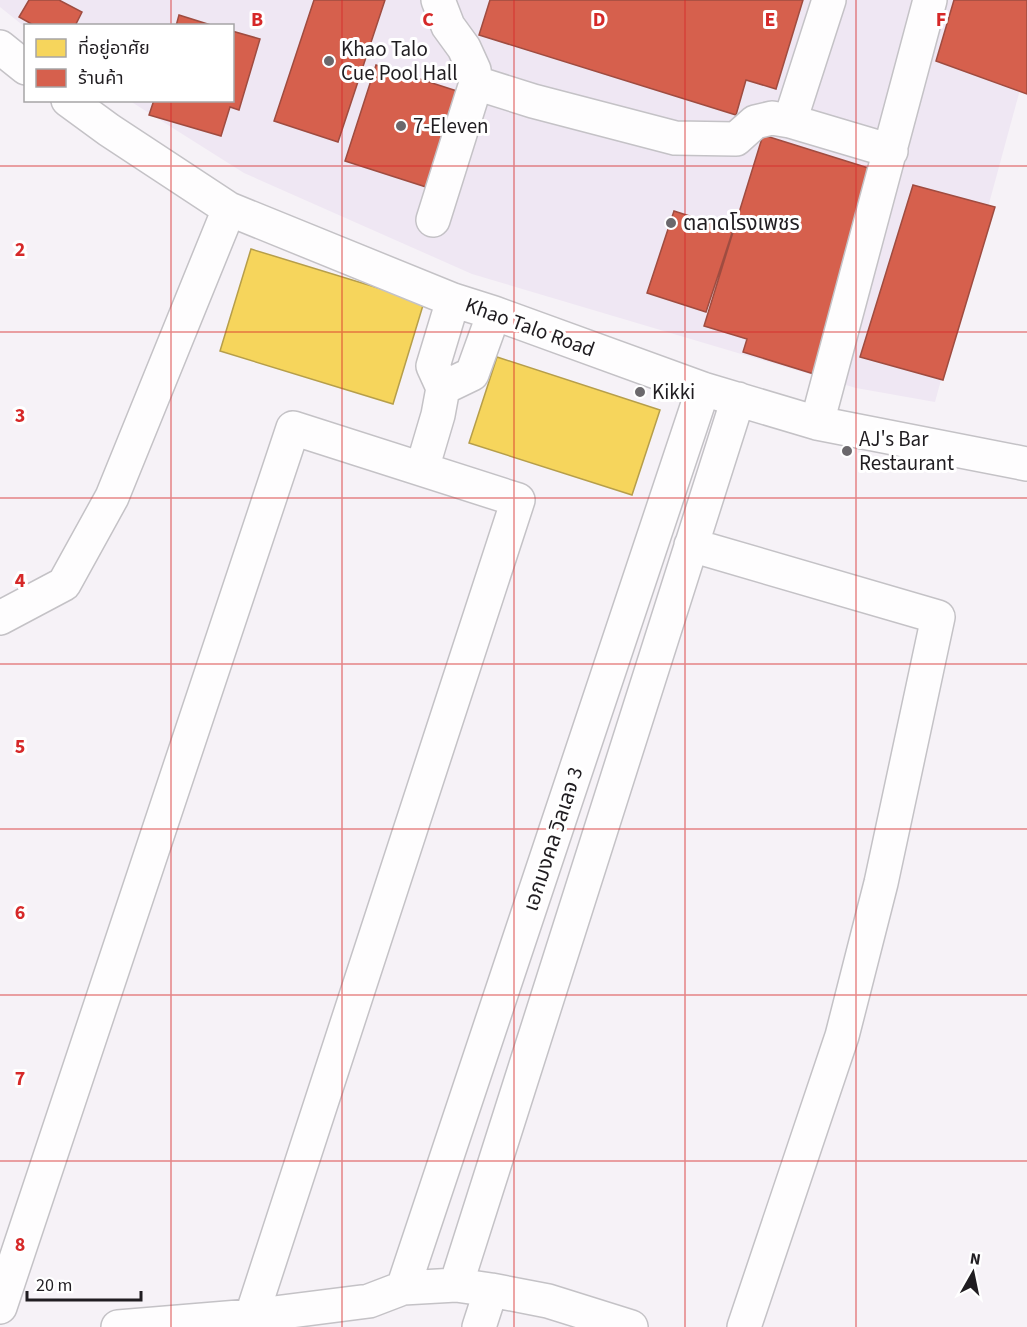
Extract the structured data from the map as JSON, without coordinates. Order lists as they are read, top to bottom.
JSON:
{
  "streets": {
    "street": ["Khao Talo Road", "เอกมงคล วิลเลจ 3"]
  },
  "crossings": [
    ["Khao Talo Road", "เอกมงคล วิลเลจ 3"]
  ],
  "places": [
    "Khao Talo Cue Pool Hall",
    "7-Eleven",
    "ตลาดโรงเพชร",
    "Kikki",
    "AJ's Bar Restaurant"
  ],
  "legend": ["ที่อยู่อาศัย", "ร้านค้า"],
  "scale_bar": "20 m",
  "north": "top",
  "grid": {
    "columns": [
      "B",
      "C",
      "D",
      "E",
      "F"
    ],
    "rows": [
      "2",
      "3",
      "4",
      "5",
      "6",
      "7",
      "8"
    ]
  }
}
